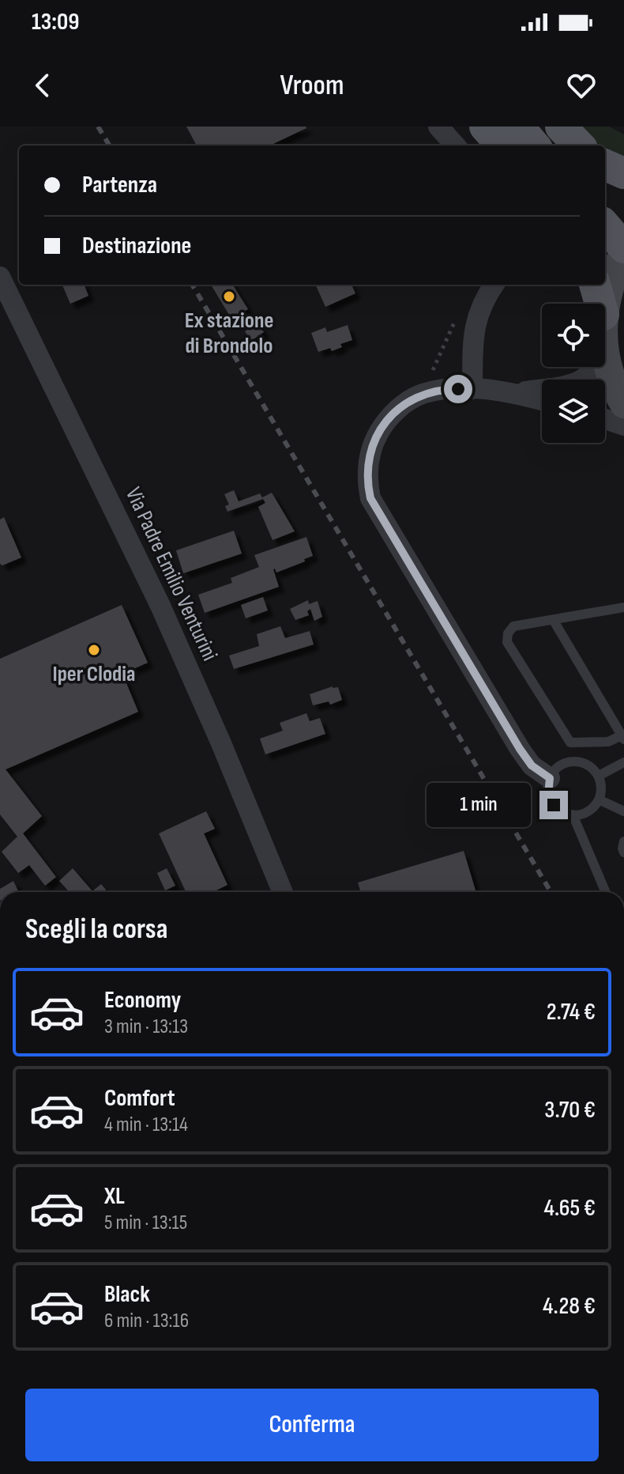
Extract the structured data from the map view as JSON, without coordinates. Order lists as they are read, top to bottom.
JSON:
{
  "streets": {
    "street": ["Via Padre Emilio Venturini"]
  },
  "places": ["Ex stazione di Brondolo", "Iper Clodia"],
  "page": {
    "status": "13:09",
    "header": "Vroom",
    "banner": ["Partenza", "Destinazione"],
    "bubble": "1 min",
    "heading": "Scegli la corsa",
    "list": [
      {
        "name": "Economy",
        "note": "3 min · 13:13",
        "value": "2.74 €"
      },
      {
        "name": "Comfort",
        "note": "4 min · 13:14",
        "value": "3.70 €"
      },
      {
        "name": "XL",
        "note": "5 min · 13:15",
        "value": "4.65 €"
      },
      {
        "name": "Black",
        "note": "6 min · 13:16",
        "value": "4.28 €"
      }
    ],
    "buttons": "Conferma"
  }
}
